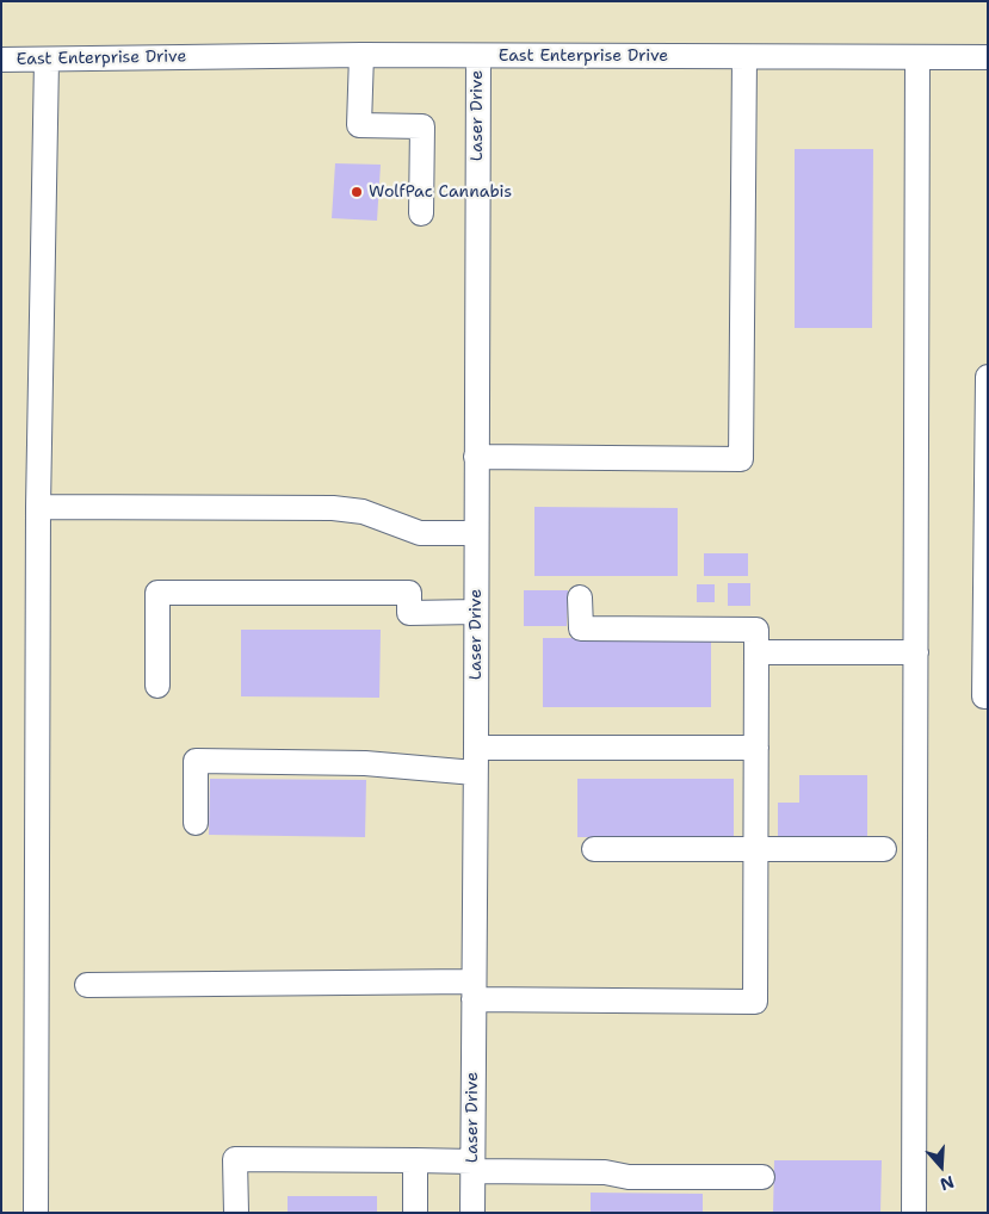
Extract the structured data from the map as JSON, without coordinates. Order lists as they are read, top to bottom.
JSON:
{
  "streets": {
    "street": ["East Enterprise Drive", "Laser Drive"]
  },
  "crossings": [
    ["East Enterprise Drive", "Laser Drive"]
  ],
  "places": ["WolfPac Cannabis"],
  "north": "bottom"
}
